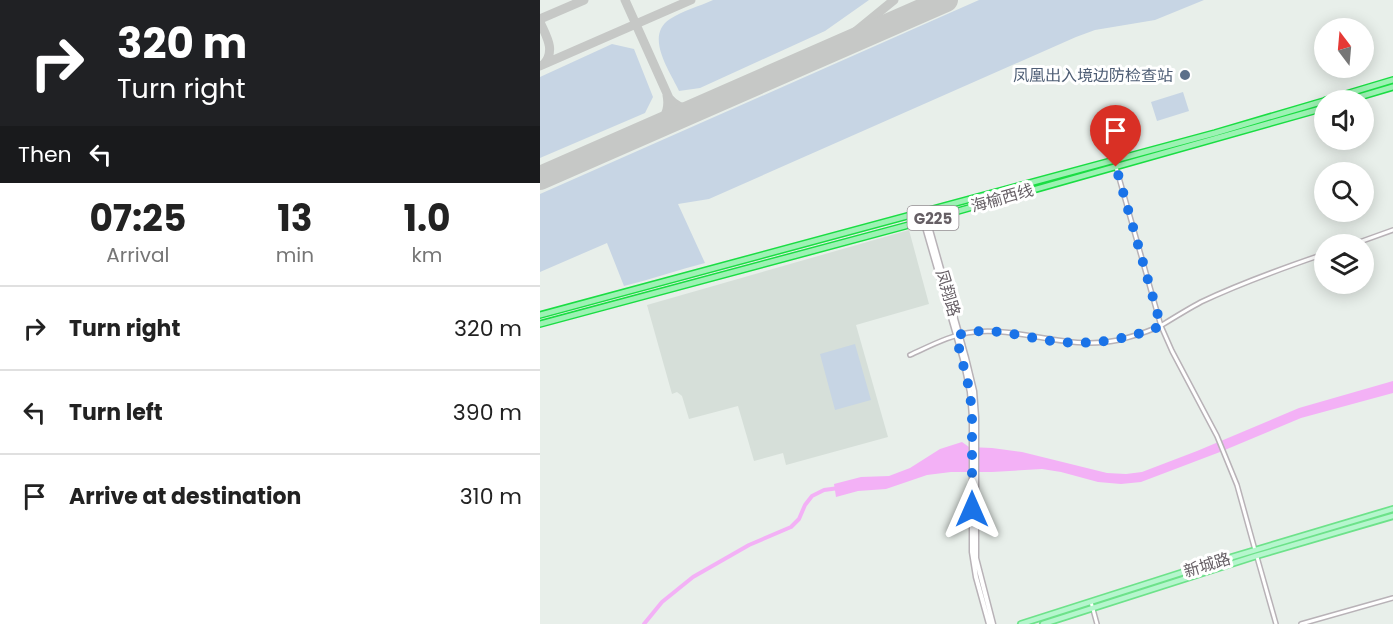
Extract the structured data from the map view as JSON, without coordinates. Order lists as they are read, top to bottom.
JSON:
{
  "streets": {
    "highway": ["海榆西线", "G225"],
    "main road": ["新城路"],
    "street": ["凤翔路"]
  },
  "crossings": [
    ["海榆西线", "凤翔路"]
  ],
  "places": ["凤凰出入境边防检查站"],
  "north": "top",
  "page": {
    "turn": ["320 m", "Turn right"],
    "then": "Then",
    "eta": [
      "07:25",
      "Arrival",
      "13",
      "min",
      "1.0",
      "km"
    ],
    "list": [
      {
        "name": "Turn right",
        "value": "320 m"
      },
      {
        "name": "Turn left",
        "value": "390 m"
      },
      {
        "name": "Arrive at destination",
        "value": "310 m"
      }
    ]
  }
}
